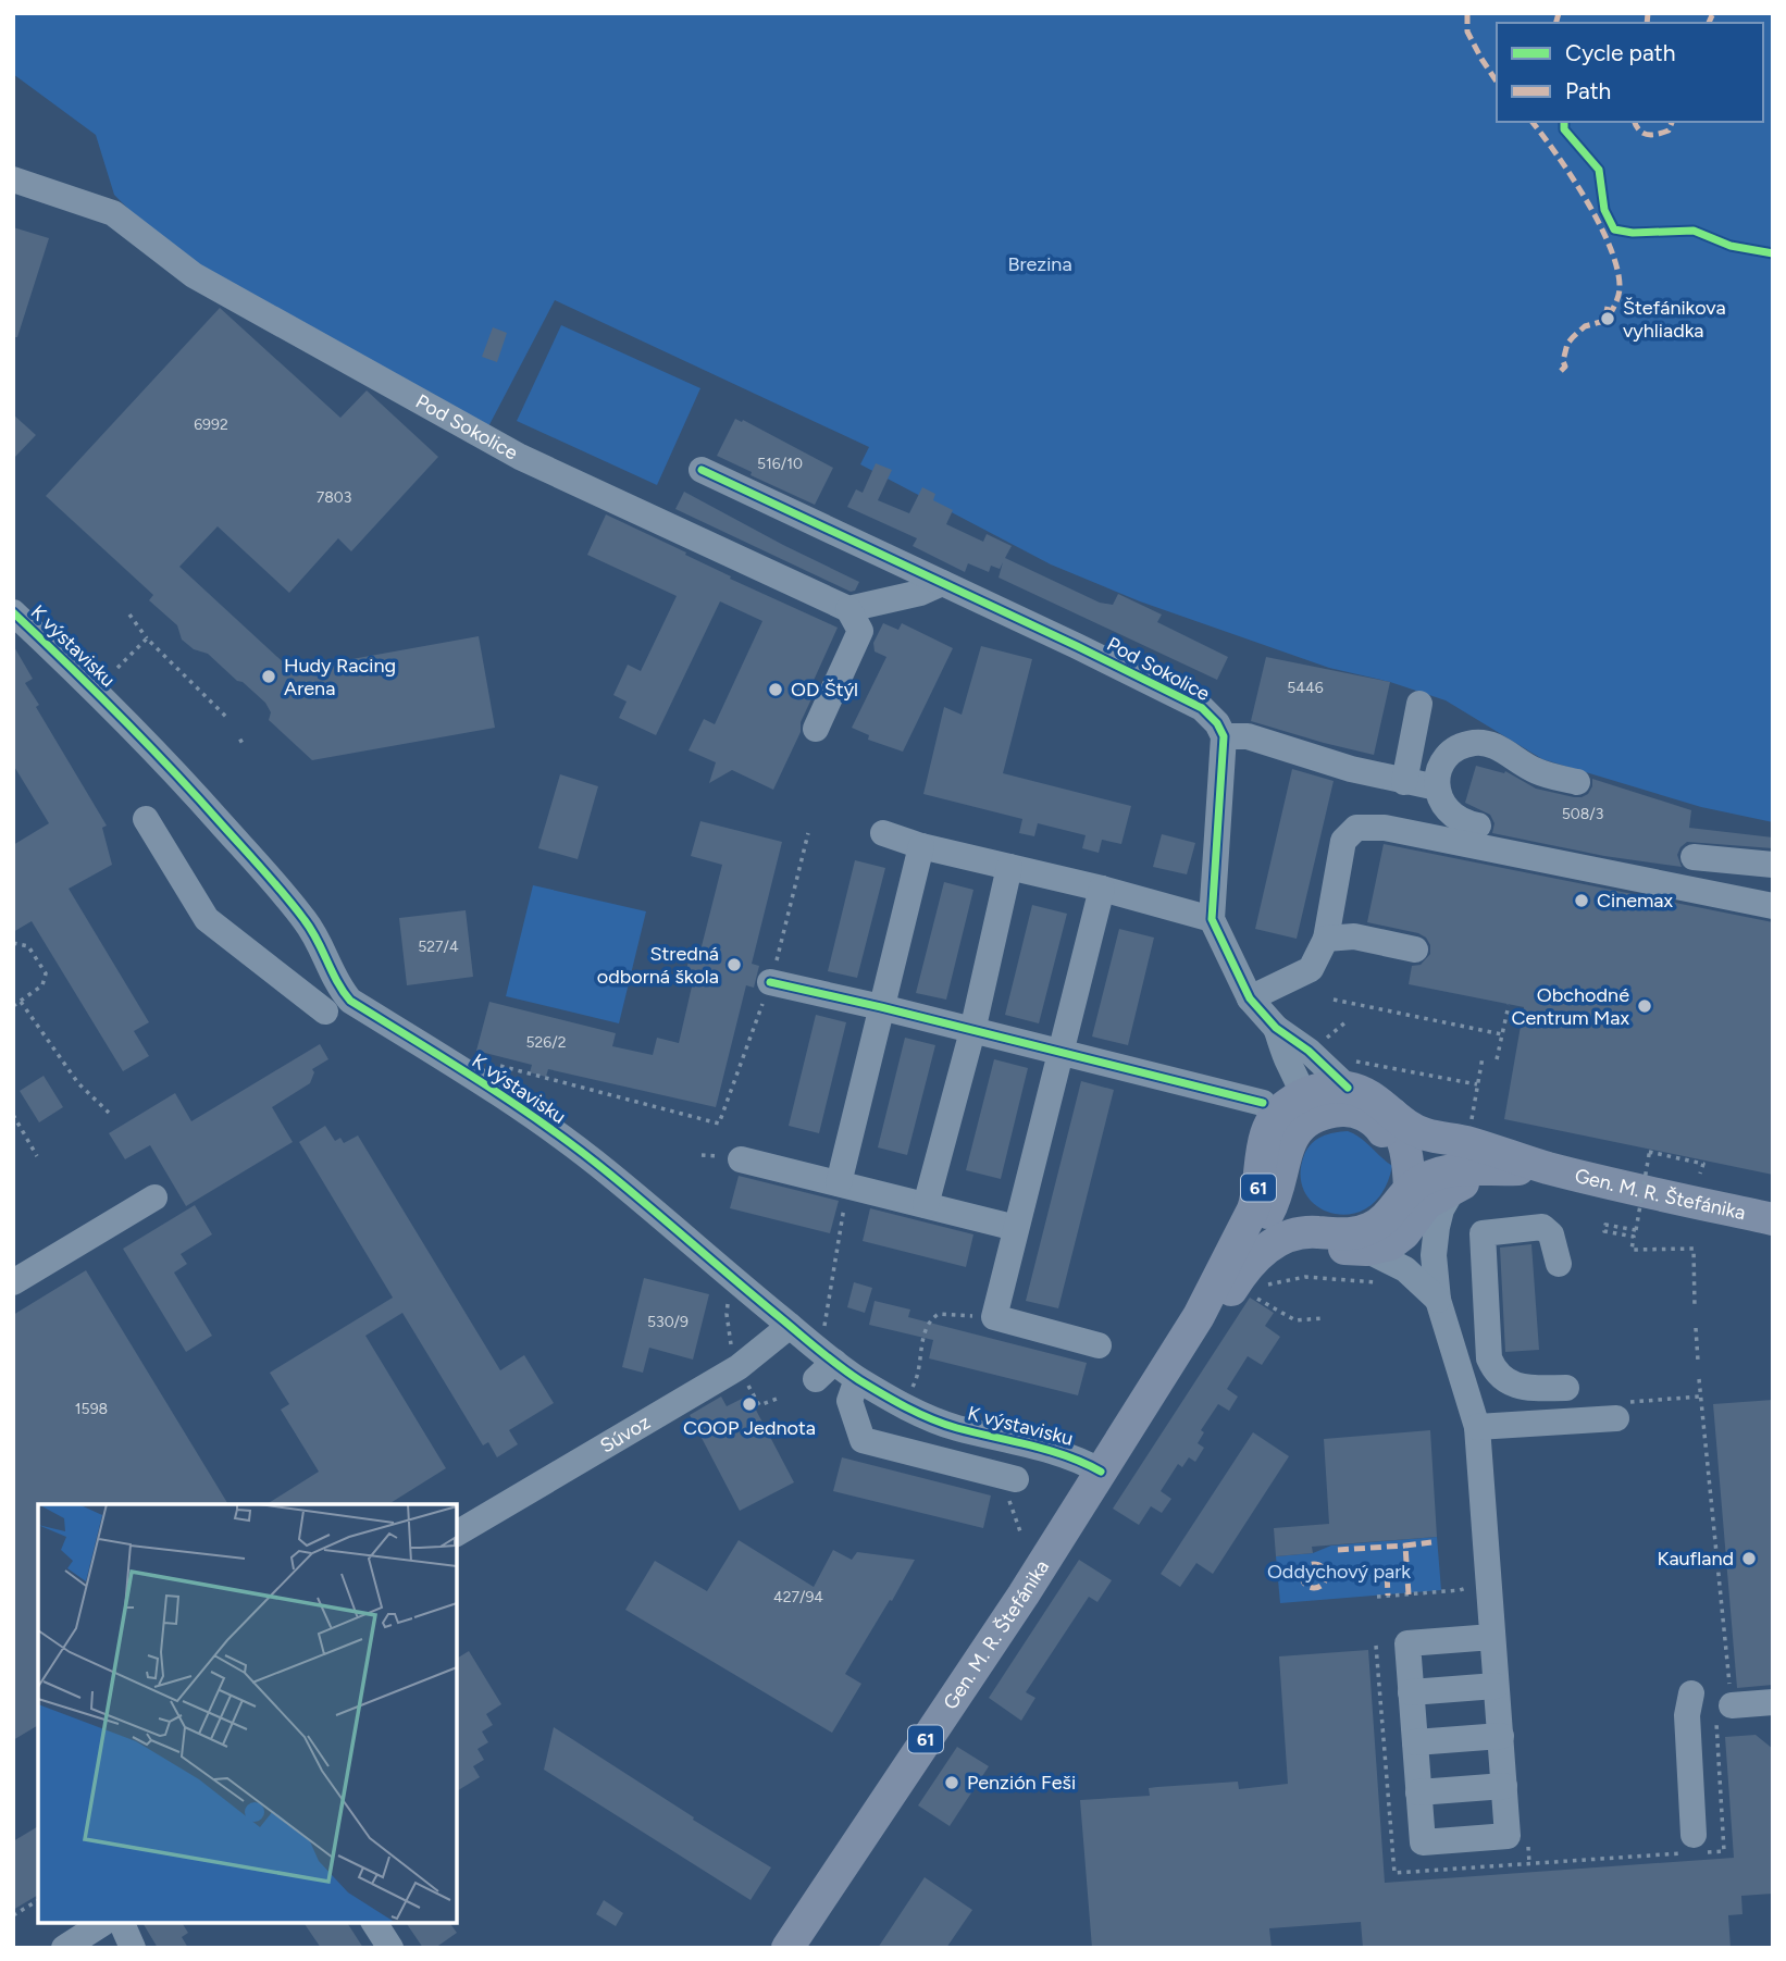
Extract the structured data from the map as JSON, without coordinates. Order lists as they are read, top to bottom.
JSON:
{
  "streets": {
    "main road": ["61", "Gen. M. R. Štefánika"],
    "street": ["Pod Sokolice", "K výstavisku", "Súvoz"]
  },
  "crossings": [
    ["K výstavisku", "Gen. M. R. Štefánika"],
    ["K výstavisku", "Súvoz"],
    ["61", "Gen. M. R. Štefánika"]
  ],
  "parks": ["Brezina", "Oddychový park"],
  "places": [
    "Štefánikova vyhliadka",
    "Hudy Racing Arena",
    "OD Štýl",
    "Cinemax",
    "Stredná odborná škola",
    "Obchodné Centrum Max",
    "COOP Jednota",
    "Kaufland",
    "Penzión Feši"
  ],
  "house_numbers": [
    "6992",
    "516/10",
    "7803",
    "5446",
    "508/3",
    "527/4",
    "526/2",
    "530/9",
    "1598",
    "427/94"
  ],
  "legend": ["Cycle path", "Path"]
}
